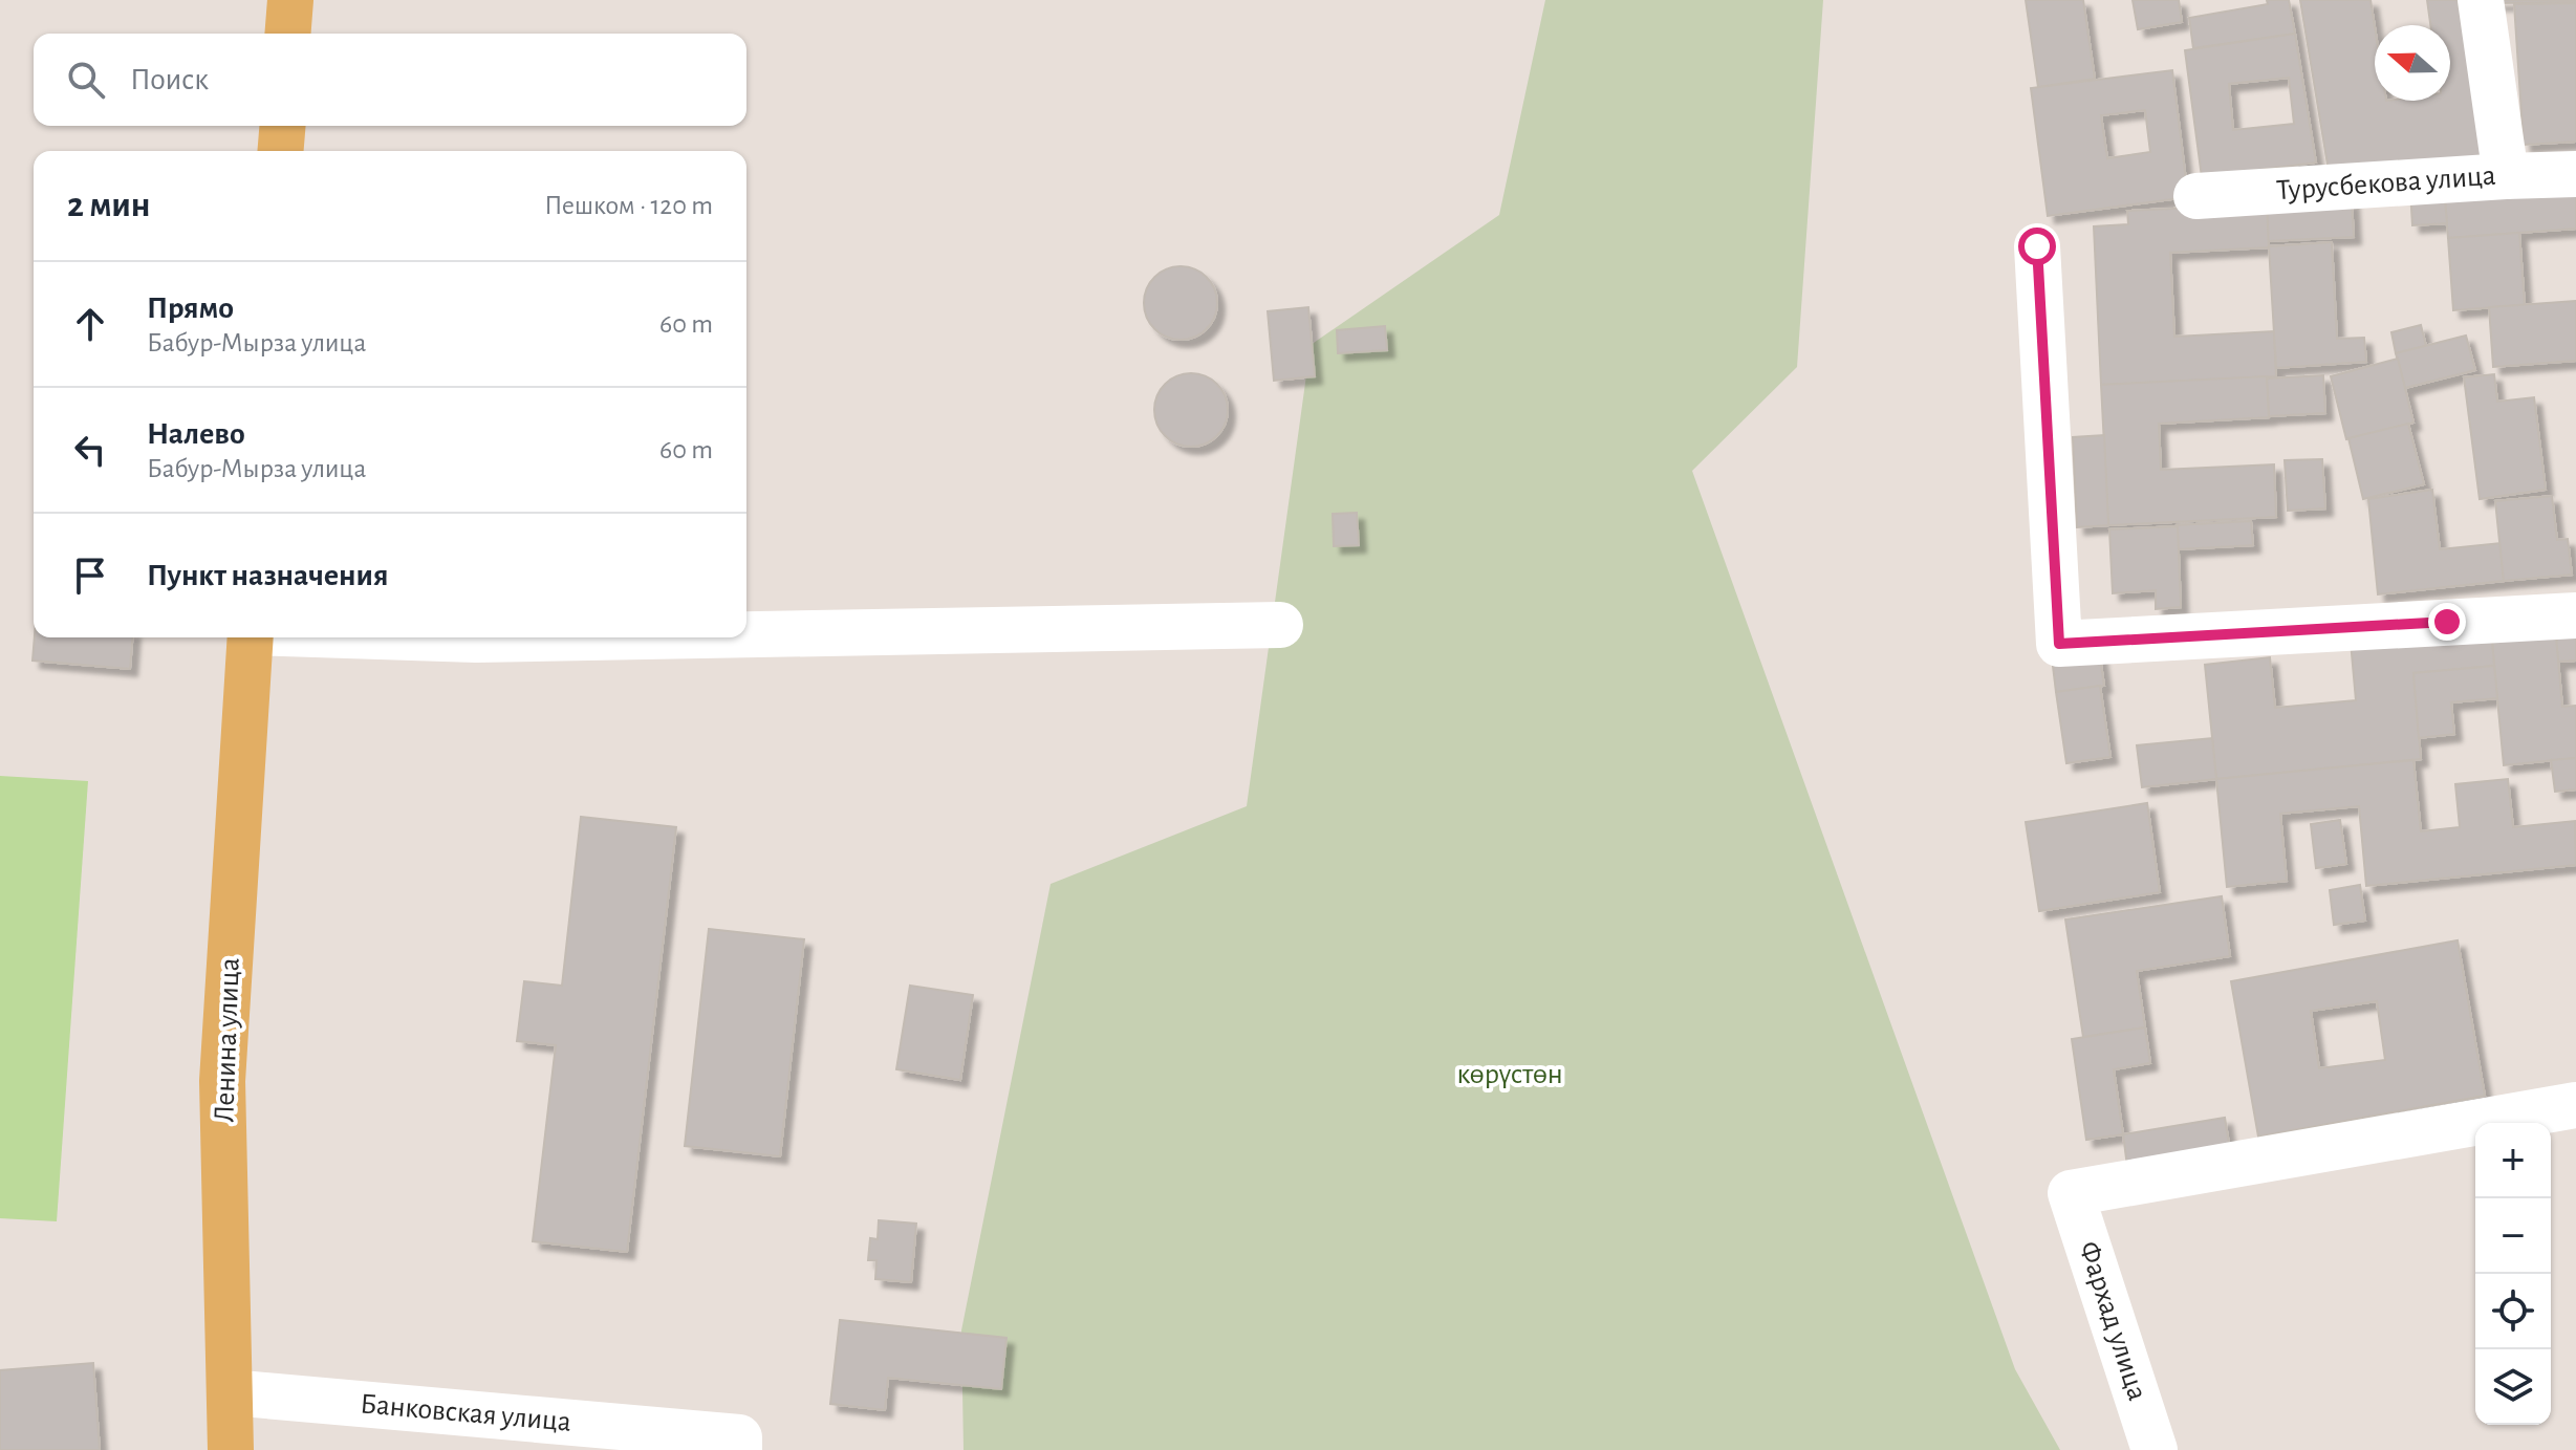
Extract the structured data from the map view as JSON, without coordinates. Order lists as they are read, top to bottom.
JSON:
{
  "streets": {
    "main road": ["Ленина улица"],
    "street": ["Турусбекова улица", "Фархад улица", "Банковская улица"]
  },
  "crossings": [
    ["Ленина улица", "Банковская улица"]
  ],
  "parks": ["көрүстөн"],
  "north": "left",
  "page": {
    "search": "Поиск",
    "heading": ["2 мин", "Пешком · 120 m"],
    "list": [
      ["Прямо", "Бабур-Мырза улица", "60 m"],
      ["Налево", "Бабур-Мырза улица", "60 m"],
      "Пункт назначения"
    ],
    "map_buttons": ["+", "−"]
  }
}
